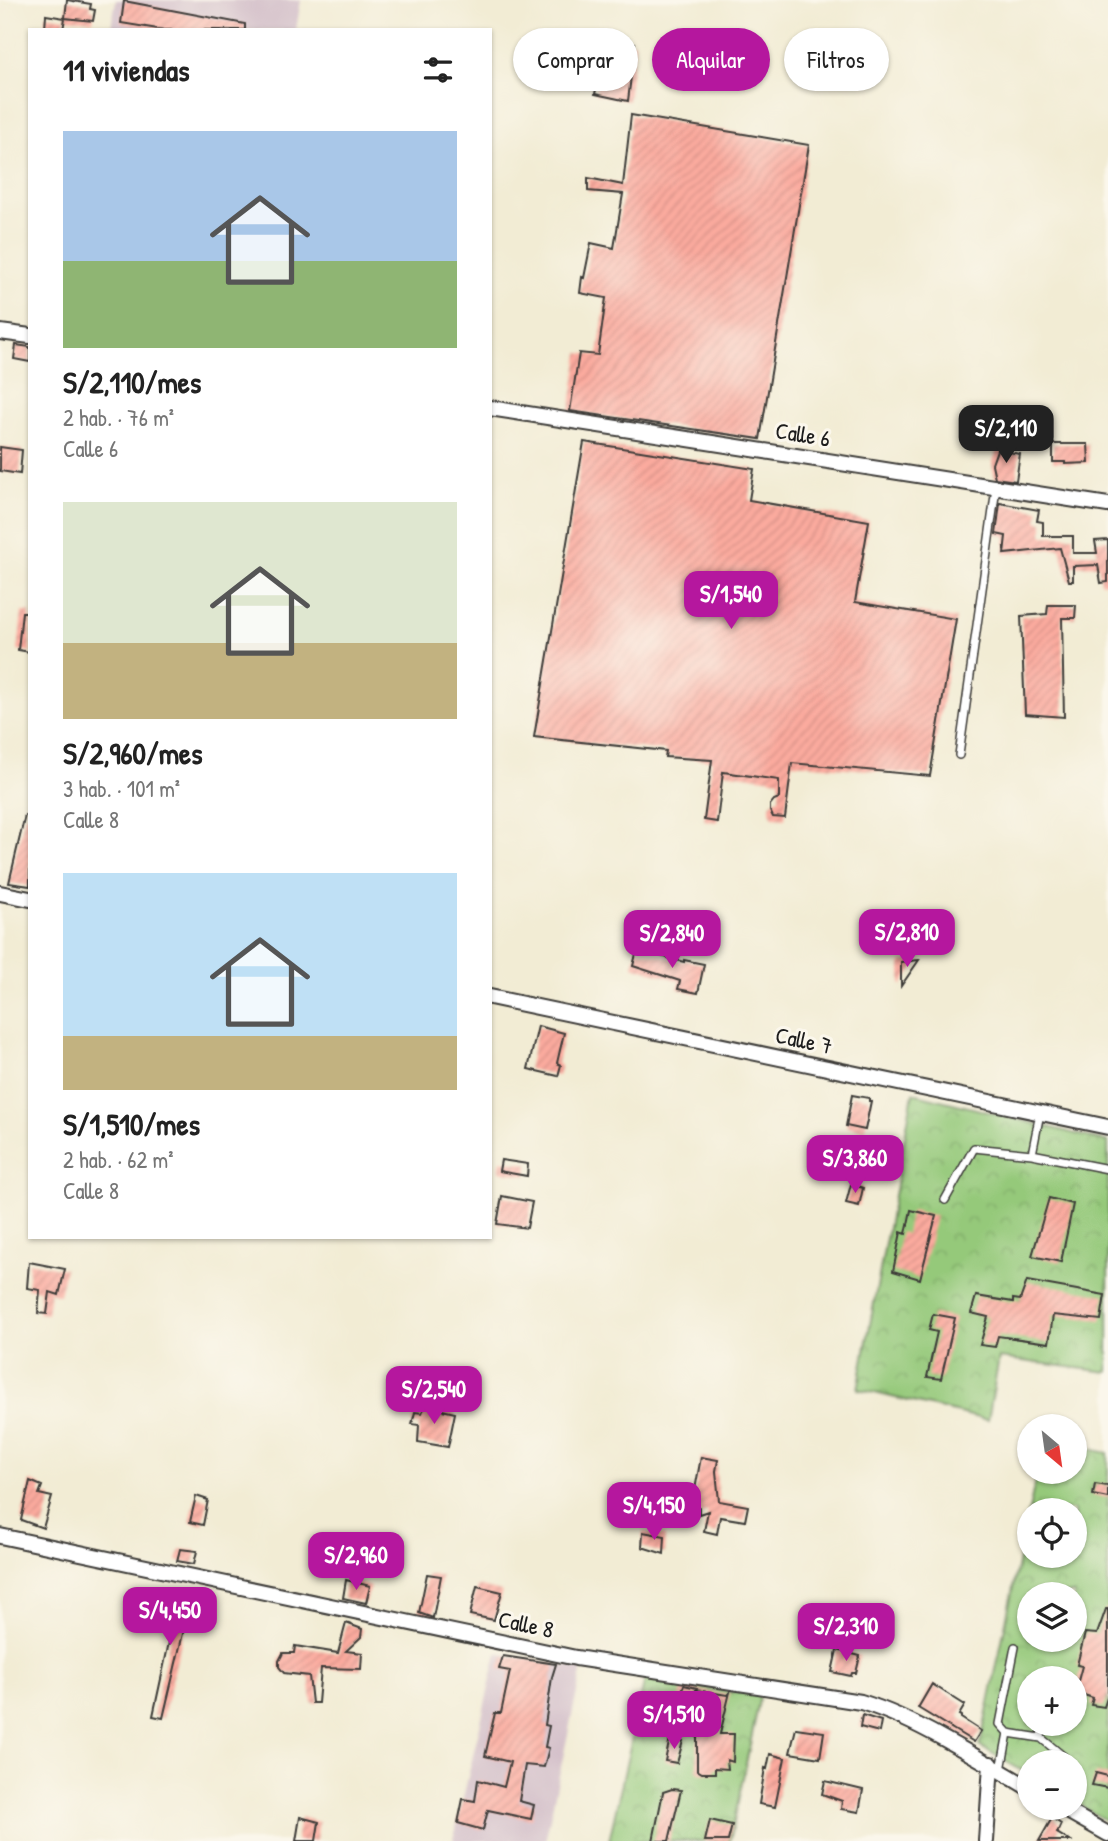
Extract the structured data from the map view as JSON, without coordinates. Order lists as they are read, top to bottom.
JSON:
{
  "streets": {
    "street": ["Calle 6", "Calle 7", "Calle 8"]
  },
  "north": "bottom right",
  "page": {
    "chip": ["Comprar", "Alquilar", "Filtros"],
    "heading": "11 viviendas",
    "list": [
      {
        "name": "S/2,110/mes",
        "note": "2 hab. · 76 m² · Calle 6"
      },
      {
        "name": "S/2,960/mes",
        "note": "3 hab. · 101 m² · Calle 8"
      },
      {
        "name": "S/1,510/mes",
        "note": "2 hab. · 62 m² · Calle 8"
      }
    ],
    "price": [
      "S/2,110",
      "S/1,540",
      "S/2,810",
      "S/2,840",
      "S/3,860",
      "S/2,540",
      "S/4,150",
      "S/2,960",
      "S/4,450",
      "S/2,310",
      "S/1,510"
    ],
    "map_buttons": ["+", "−"]
  }
}
